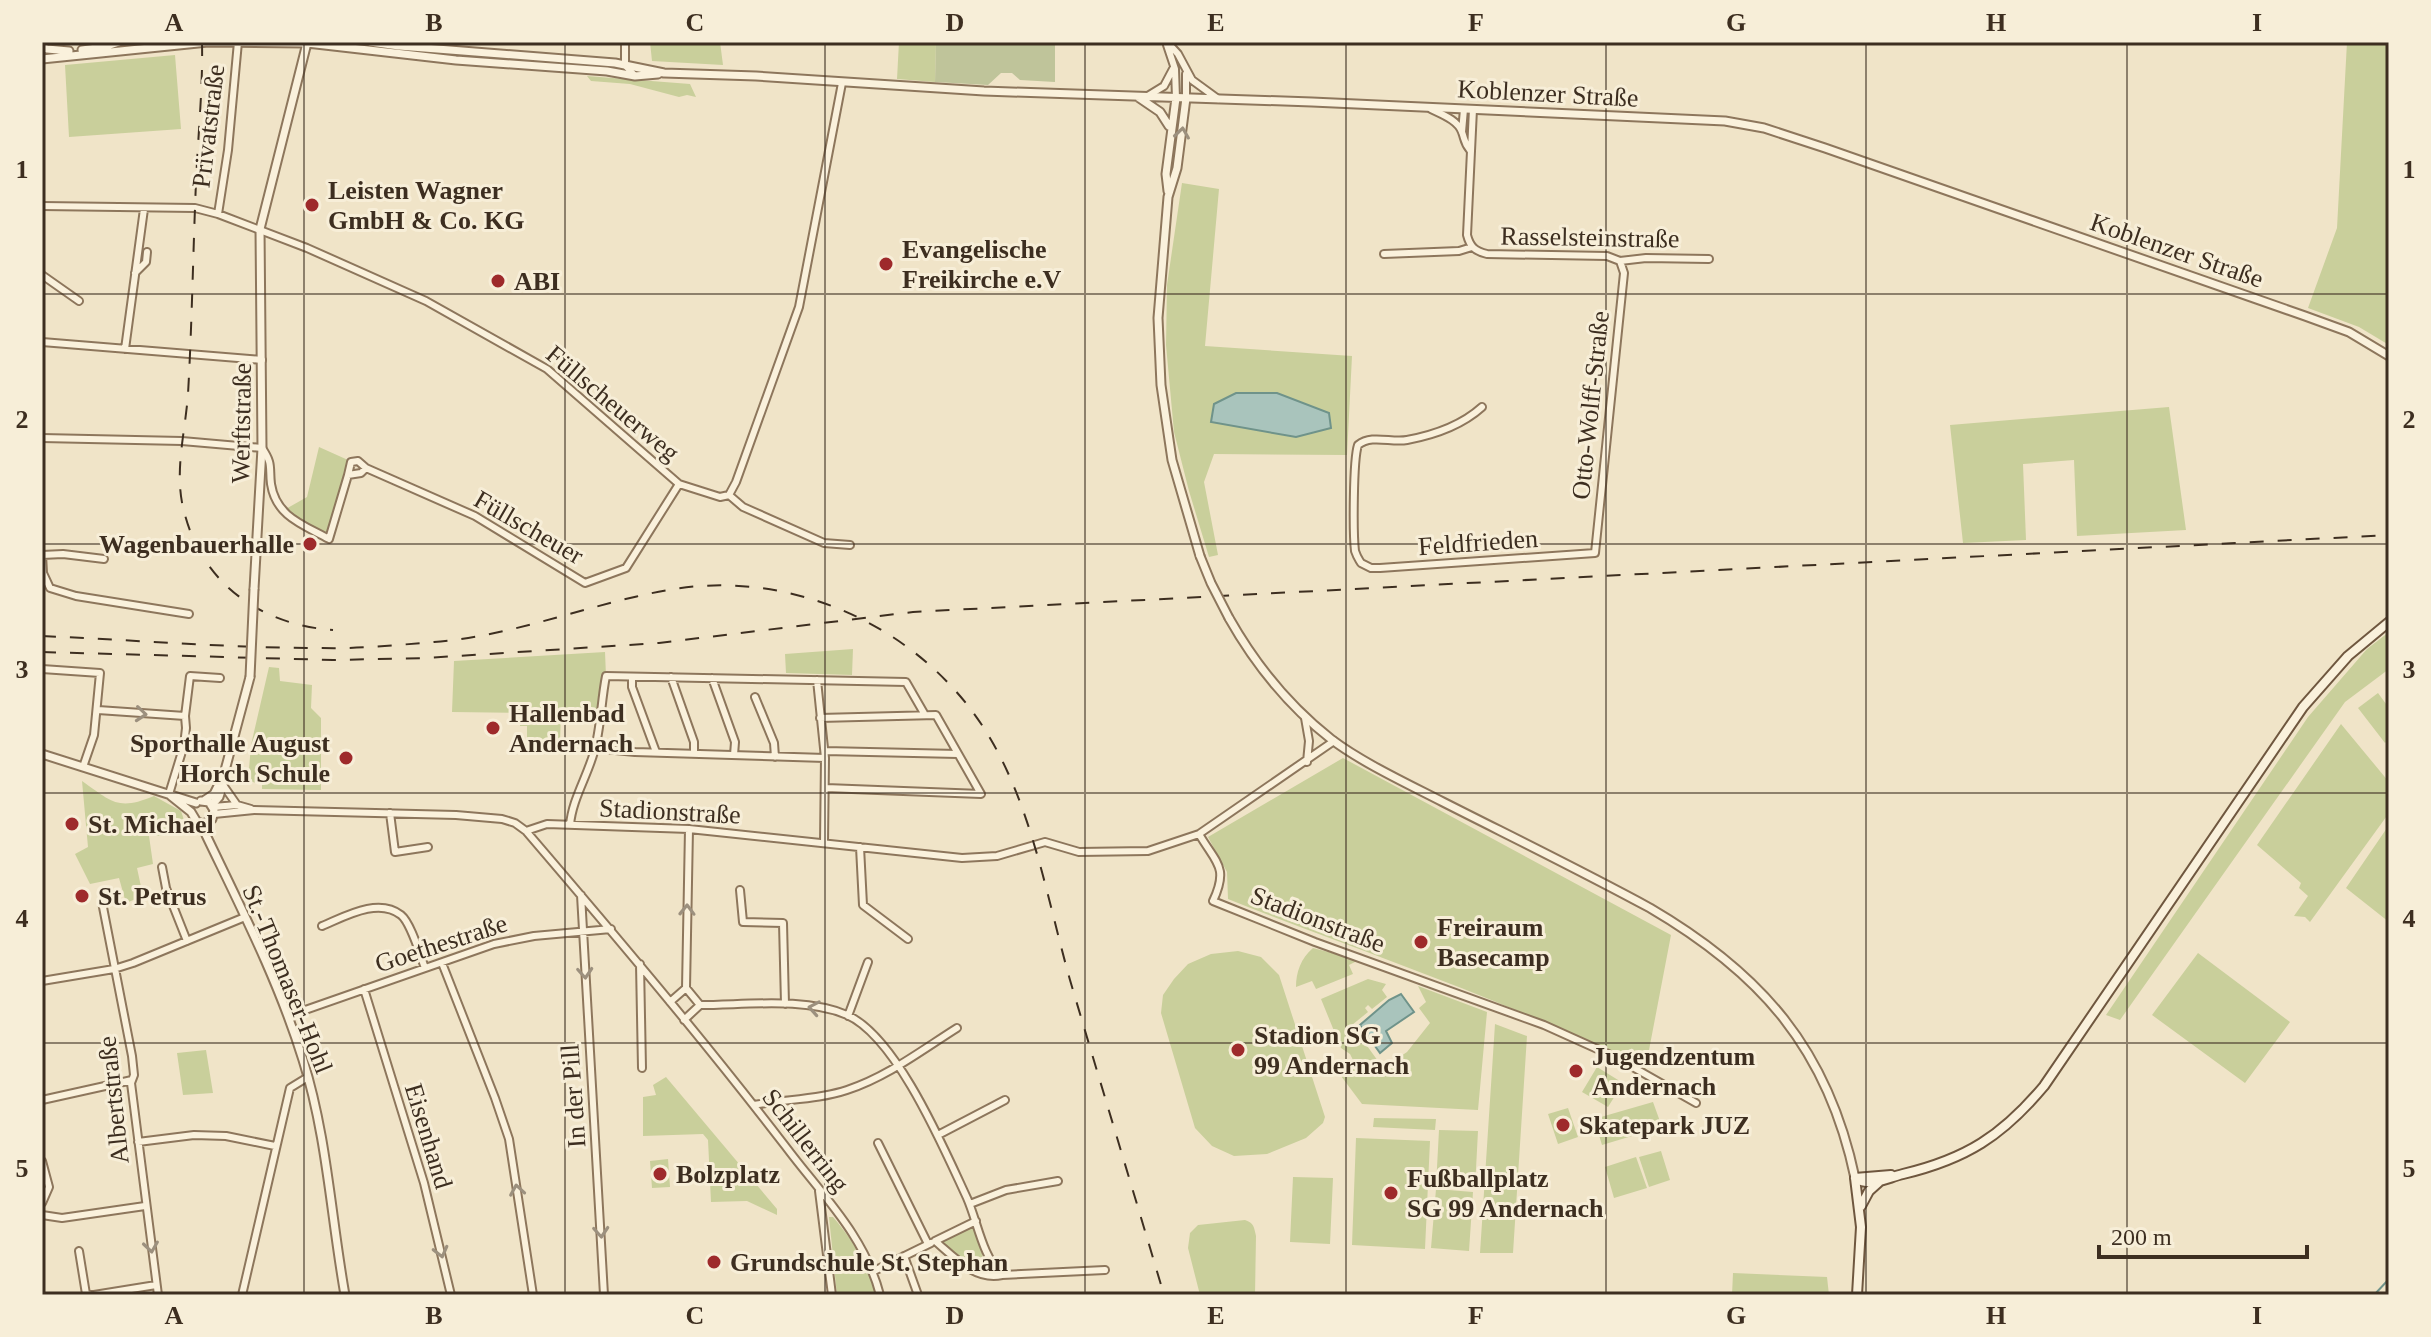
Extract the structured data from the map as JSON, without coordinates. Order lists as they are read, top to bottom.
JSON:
{
  "streets": {
    "street": [
      "Koblenzer Straße",
      "Privatstraße",
      "Rasselsteinstraße",
      "Füllscheuerweg",
      "Otto-Wolff-Straße",
      "Werftstraße",
      "Füllscheuer",
      "Feldfrieden",
      "Stadionstraße",
      "Goethestraße",
      "St.-Thomaser-Hohl",
      "In der Pill",
      "Albertstraße",
      "Eisenhand",
      "Schillerring"
    ]
  },
  "crossings": [
    ["Koblenzer Straße", "Privatstraße"],
    ["Koblenzer Straße", "Rasselsteinstraße"],
    ["Koblenzer Straße", "Werftstraße"],
    ["Privatstraße", "Füllscheuerweg"],
    ["Rasselsteinstraße", "Otto-Wolff-Straße"],
    ["Füllscheuerweg", "Werftstraße"],
    ["Füllscheuerweg", "Füllscheuer"],
    ["Otto-Wolff-Straße", "Feldfrieden"],
    ["Werftstraße", "St.-Thomaser-Hohl"],
    ["Werftstraße", "Schillerring"],
    ["Stadionstraße", "Schillerring"],
    ["Goethestraße", "St.-Thomaser-Hohl"],
    ["Goethestraße", "In der Pill"],
    ["Goethestraße", "Eisenhand"],
    ["Goethestraße", "Schillerring"],
    ["St.-Thomaser-Hohl", "Schillerring"],
    ["In der Pill", "Schillerring"]
  ],
  "one_way": ["In der Pill", "Eisenhand"],
  "places": [
    "Leisten Wagner GmbH & Co. KG",
    "Evangelische Freikirche e.V",
    "ABI",
    "Wagenbauerhalle",
    "Hallenbad Andernach",
    "Sporthalle August Horch Schule",
    "St. Michael",
    "St. Petrus",
    "Freiraum Basecamp",
    "Stadion SG 99 Andernach",
    "Jugendzentum Andernach",
    "Skatepark JUZ",
    "Bolzplatz",
    "Fußballplatz SG 99 Andernach",
    "Grundschule St. Stephan"
  ],
  "scale_bar": "200 m",
  "grid": {
    "columns": [
      "A",
      "B",
      "C",
      "D",
      "E",
      "F",
      "G",
      "H",
      "I"
    ],
    "rows": [
      "1",
      "2",
      "3",
      "4",
      "5"
    ]
  }
}
